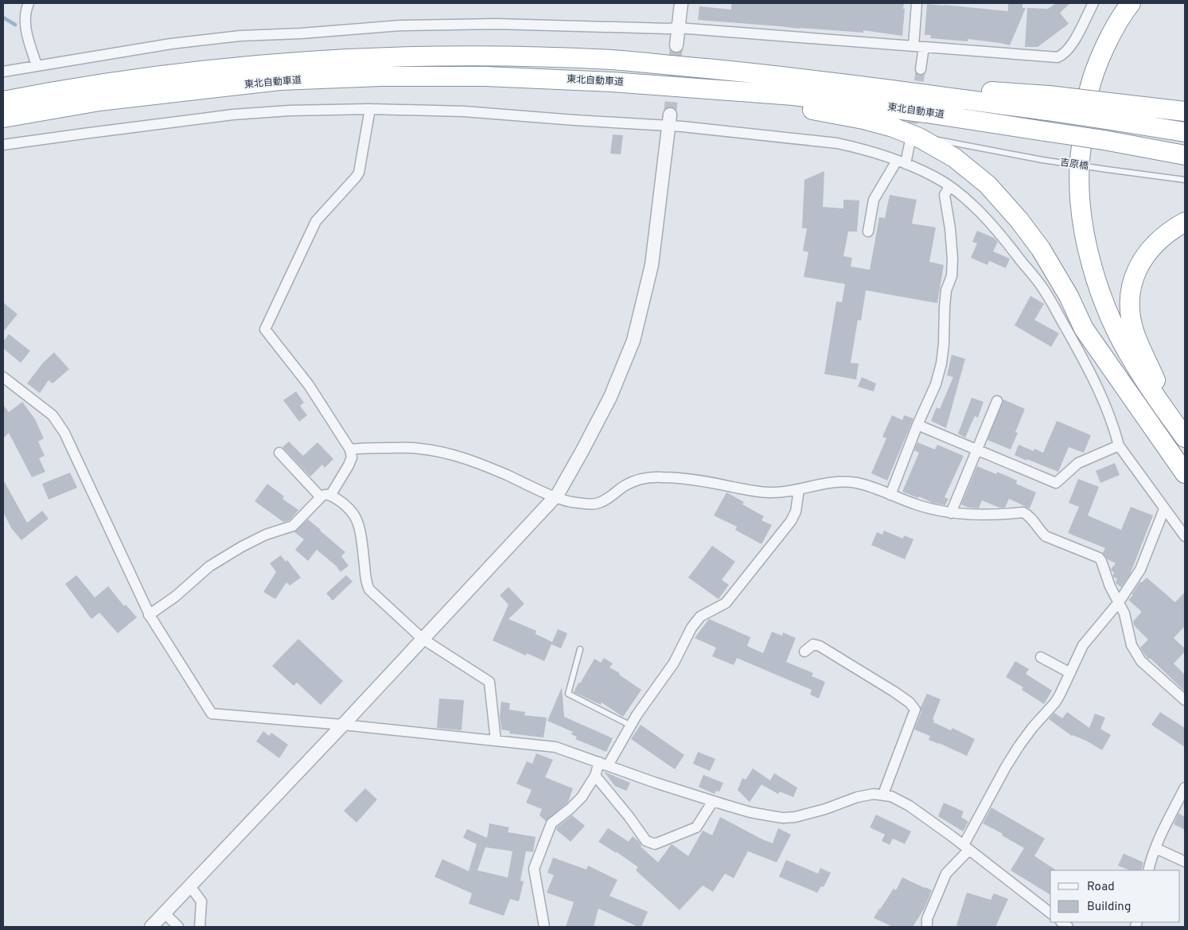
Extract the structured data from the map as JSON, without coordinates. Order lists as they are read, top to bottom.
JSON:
{
  "streets": {
    "highway": ["東北自動車道"],
    "lane": ["吉原橋"]
  },
  "legend": ["Road", "Building"]
}
